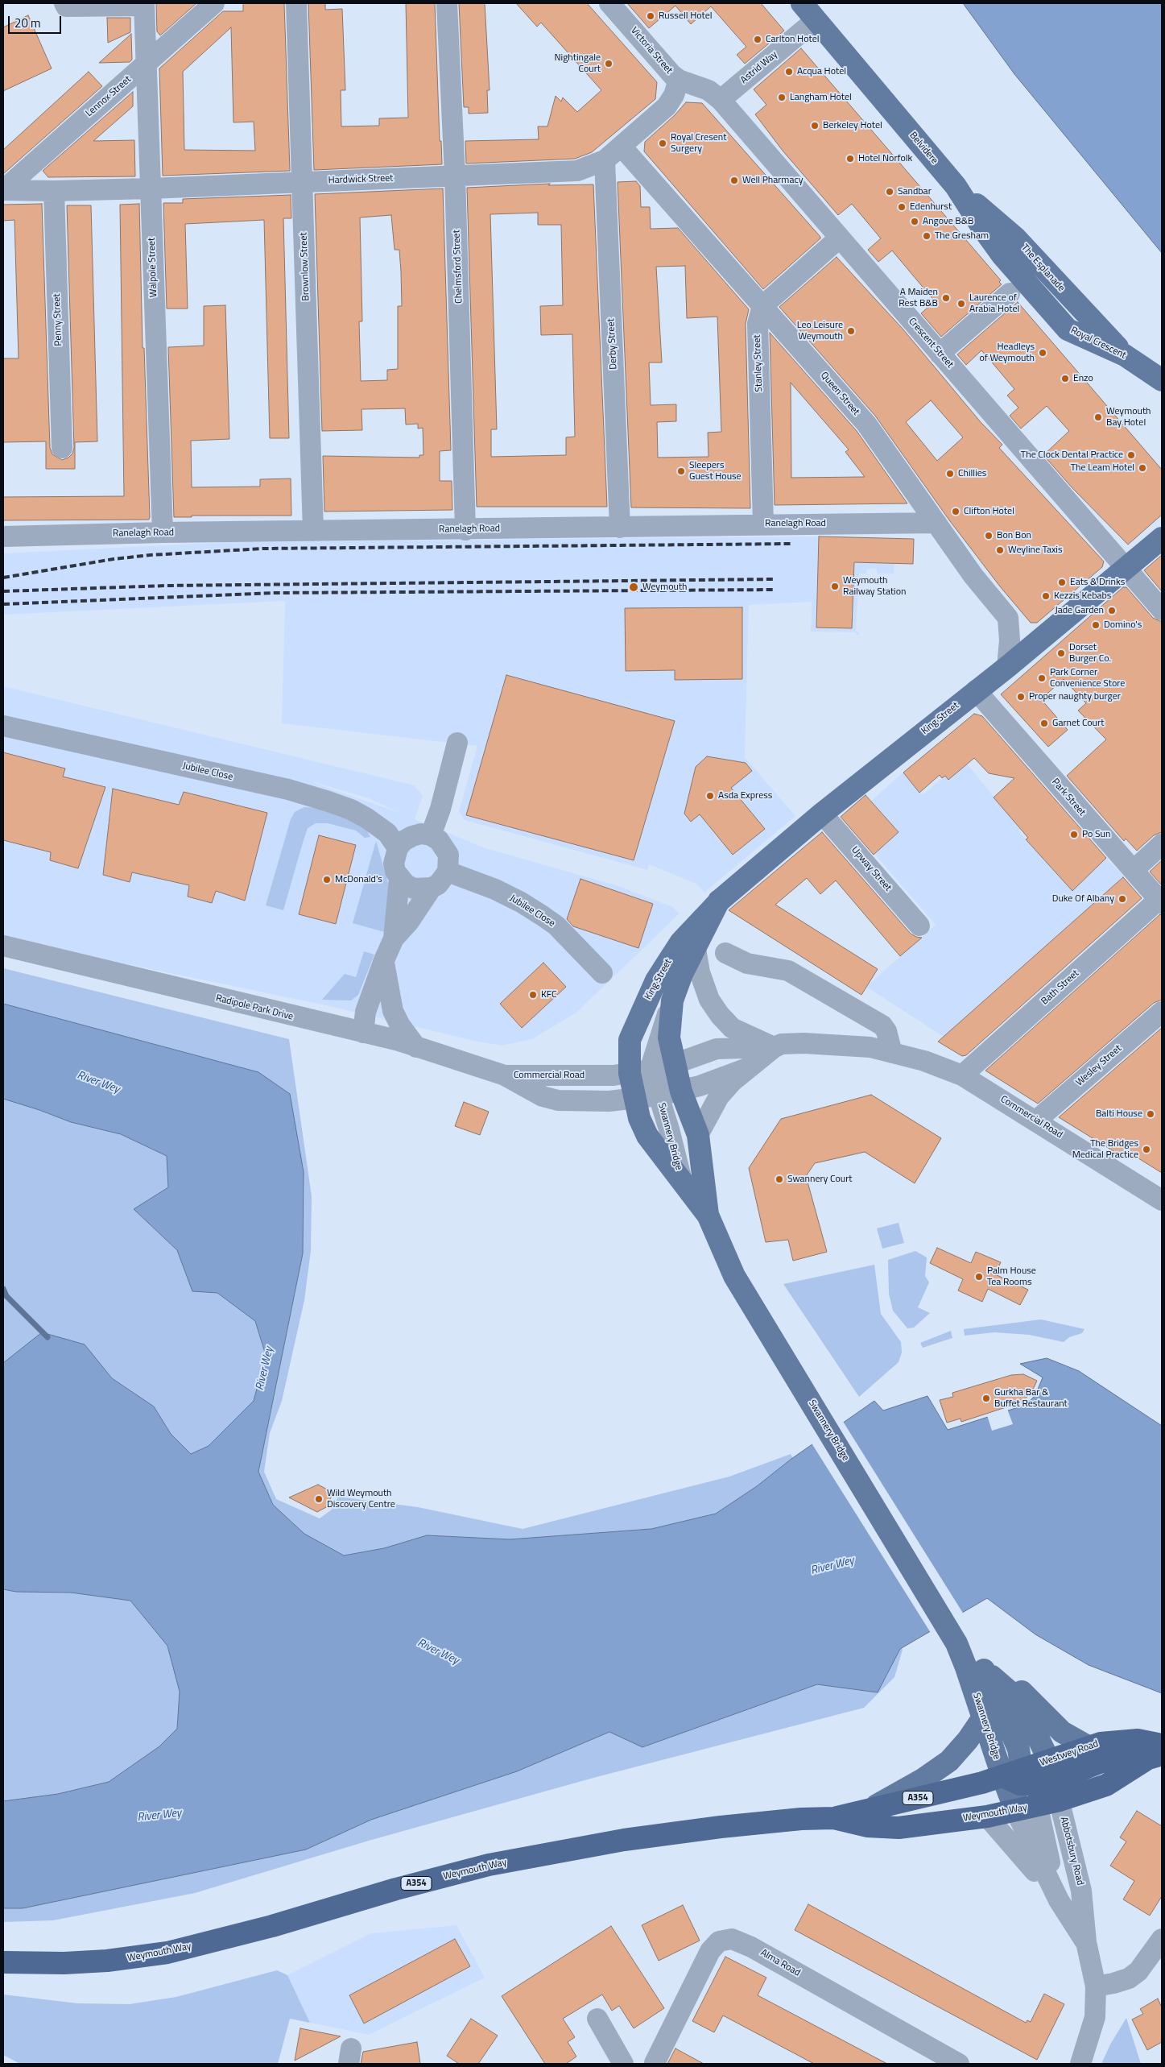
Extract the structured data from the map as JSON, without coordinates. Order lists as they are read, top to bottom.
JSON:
{
  "streets": {
    "highway": ["Westwey Road", "A354", "Weymouth Way"],
    "main road": [
      "Belvidere",
      "The Esplanade",
      "Royal Crescent",
      "King Street",
      "Swannery Bridge"
    ],
    "street": [
      "Victoria Street",
      "Astrid Way",
      "Lennox Street",
      "Hardwick Street",
      "Brownlow Street",
      "Chelmsford Street",
      "Walpole Street",
      "Penny Street",
      "Crescent Street",
      "Derby Street",
      "Stanley Street",
      "Queen Street",
      "Ranelagh Road",
      "Jubilee Close",
      "Park Street",
      "Upway Street",
      "Bath Street",
      "Radipole Park Drive",
      "Wesley Street",
      "Commercial Road",
      "Abbotsbury Road",
      "Alma Road"
    ]
  },
  "crossings": [
    ["Victoria Street", "Astrid Way"],
    ["Victoria Street", "Hardwick Street"],
    ["Victoria Street", "Crescent Street"],
    ["Astrid Way", "Belvidere"],
    ["Astrid Way", "Crescent Street"],
    ["Lennox Street", "Hardwick Street"],
    ["Lennox Street", "Walpole Street"],
    ["Belvidere", "The Esplanade"],
    ["Belvidere", "Royal Crescent"],
    ["Hardwick Street", "Brownlow Street"],
    ["Hardwick Street", "Chelmsford Street"],
    ["Hardwick Street", "Walpole Street"],
    ["Hardwick Street", "Penny Street"],
    ["Hardwick Street", "Derby Street"],
    ["Hardwick Street", "Queen Street"],
    ["Brownlow Street", "Ranelagh Road"],
    ["Chelmsford Street", "Ranelagh Road"],
    ["Walpole Street", "Ranelagh Road"],
    ["The Esplanade", "Royal Crescent"],
    ["Crescent Street", "King Street"],
    ["Derby Street", "Ranelagh Road"],
    ["Stanley Street", "Queen Street"],
    ["Stanley Street", "Ranelagh Road"],
    ["Queen Street", "Ranelagh Road"],
    ["Queen Street", "King Street"],
    ["King Street", "Park Street"],
    ["King Street", "Upway Street"],
    ["King Street", "Commercial Road"],
    ["King Street", "Swannery Bridge"],
    ["Park Street", "Bath Street"],
    ["Bath Street", "Commercial Road"],
    ["Radipole Park Drive", "Commercial Road"],
    ["Wesley Street", "Commercial Road"],
    ["Commercial Road", "Swannery Bridge"],
    ["Swannery Bridge", "Westwey Road"],
    ["Swannery Bridge", "Weymouth Way"],
    ["Swannery Bridge", "Abbotsbury Road"],
    ["Westwey Road", "Weymouth Way"],
    ["Westwey Road", "Abbotsbury Road"],
    ["Weymouth Way", "Abbotsbury Road"]
  ],
  "water": ["River Wey"],
  "places": [
    "Russell Hotel",
    "Carlton Hotel",
    "Nightingale Court",
    "Acqua Hotel",
    "Langham Hotel",
    "Berkeley Hotel",
    "Royal Cresent Surgery",
    "Hotel Norfolk",
    "Well Pharmacy",
    "Sandbar",
    "Edenhurst",
    "Angove B&B",
    "The Gresham",
    "A Maiden Rest B&B",
    "Laurence of Arabia Hotel",
    "Leo Leisure Weymouth",
    "Headleys of Weymouth",
    "Enzo",
    "Weymouth Bay Hotel",
    "The Clock Dental Practice",
    "The Leam Hotel",
    "Sleepers Guest House",
    "Chillies",
    "Clifton Hotel",
    "Bon Bon",
    "Weyline Taxis",
    "Eats & Drinks",
    "Weymouth Railway Station",
    "Weymouth",
    "Kezzis Kebabs",
    "Jade Garden",
    "Domino's",
    "Dorset Burger Co.",
    "Park Corner Convenience Store",
    "Proper naughty burger",
    "Garnet Court",
    "Asda Express",
    "Po Sun",
    "McDonald's",
    "Duke Of Albany",
    "KFC",
    "Balti House",
    "The Bridges Medical Practice",
    "Swannery Court",
    "Palm House Tea Rooms",
    "Gurkha Bar & Buffet Restaurant",
    "Wild Weymouth Discovery Centre"
  ],
  "scale_bar": "20 m"
}
